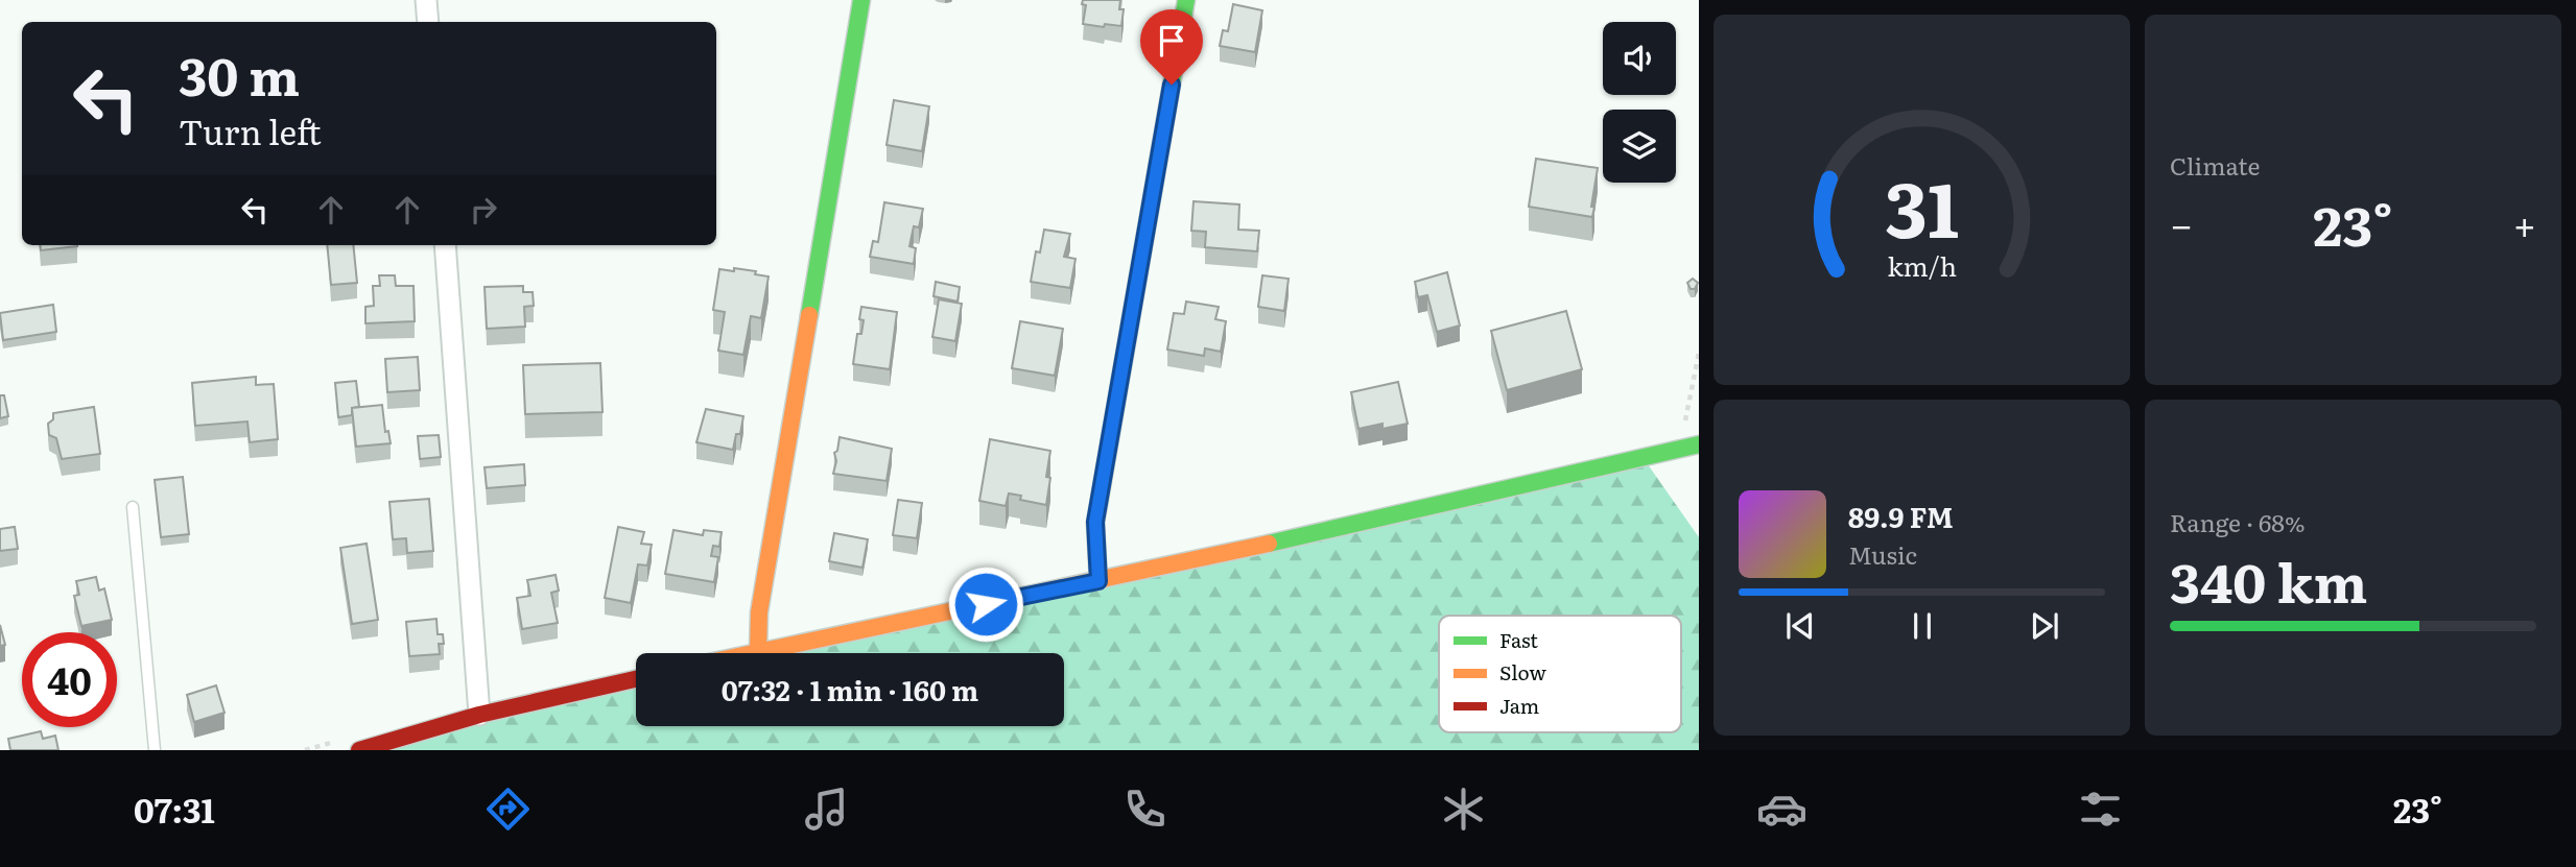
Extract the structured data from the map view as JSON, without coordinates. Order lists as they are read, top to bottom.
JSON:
{
  "legend": ["Fast", "Slow", "Jam"],
  "page": {
    "tile": [
      "Climate",
      ["Range · 68%", "340 km"]
    ],
    "turn": ["30 m", "Turn left"],
    "heat": ["−", "23°", "+"],
    "song": ["89.9 FM", "Music"],
    "limit": "40",
    "trip": "07:32 · 1 min · 160 m",
    "tabs": ["07:31", "23°"],
    "gauge": ["31", "km/h"]
  }
}
